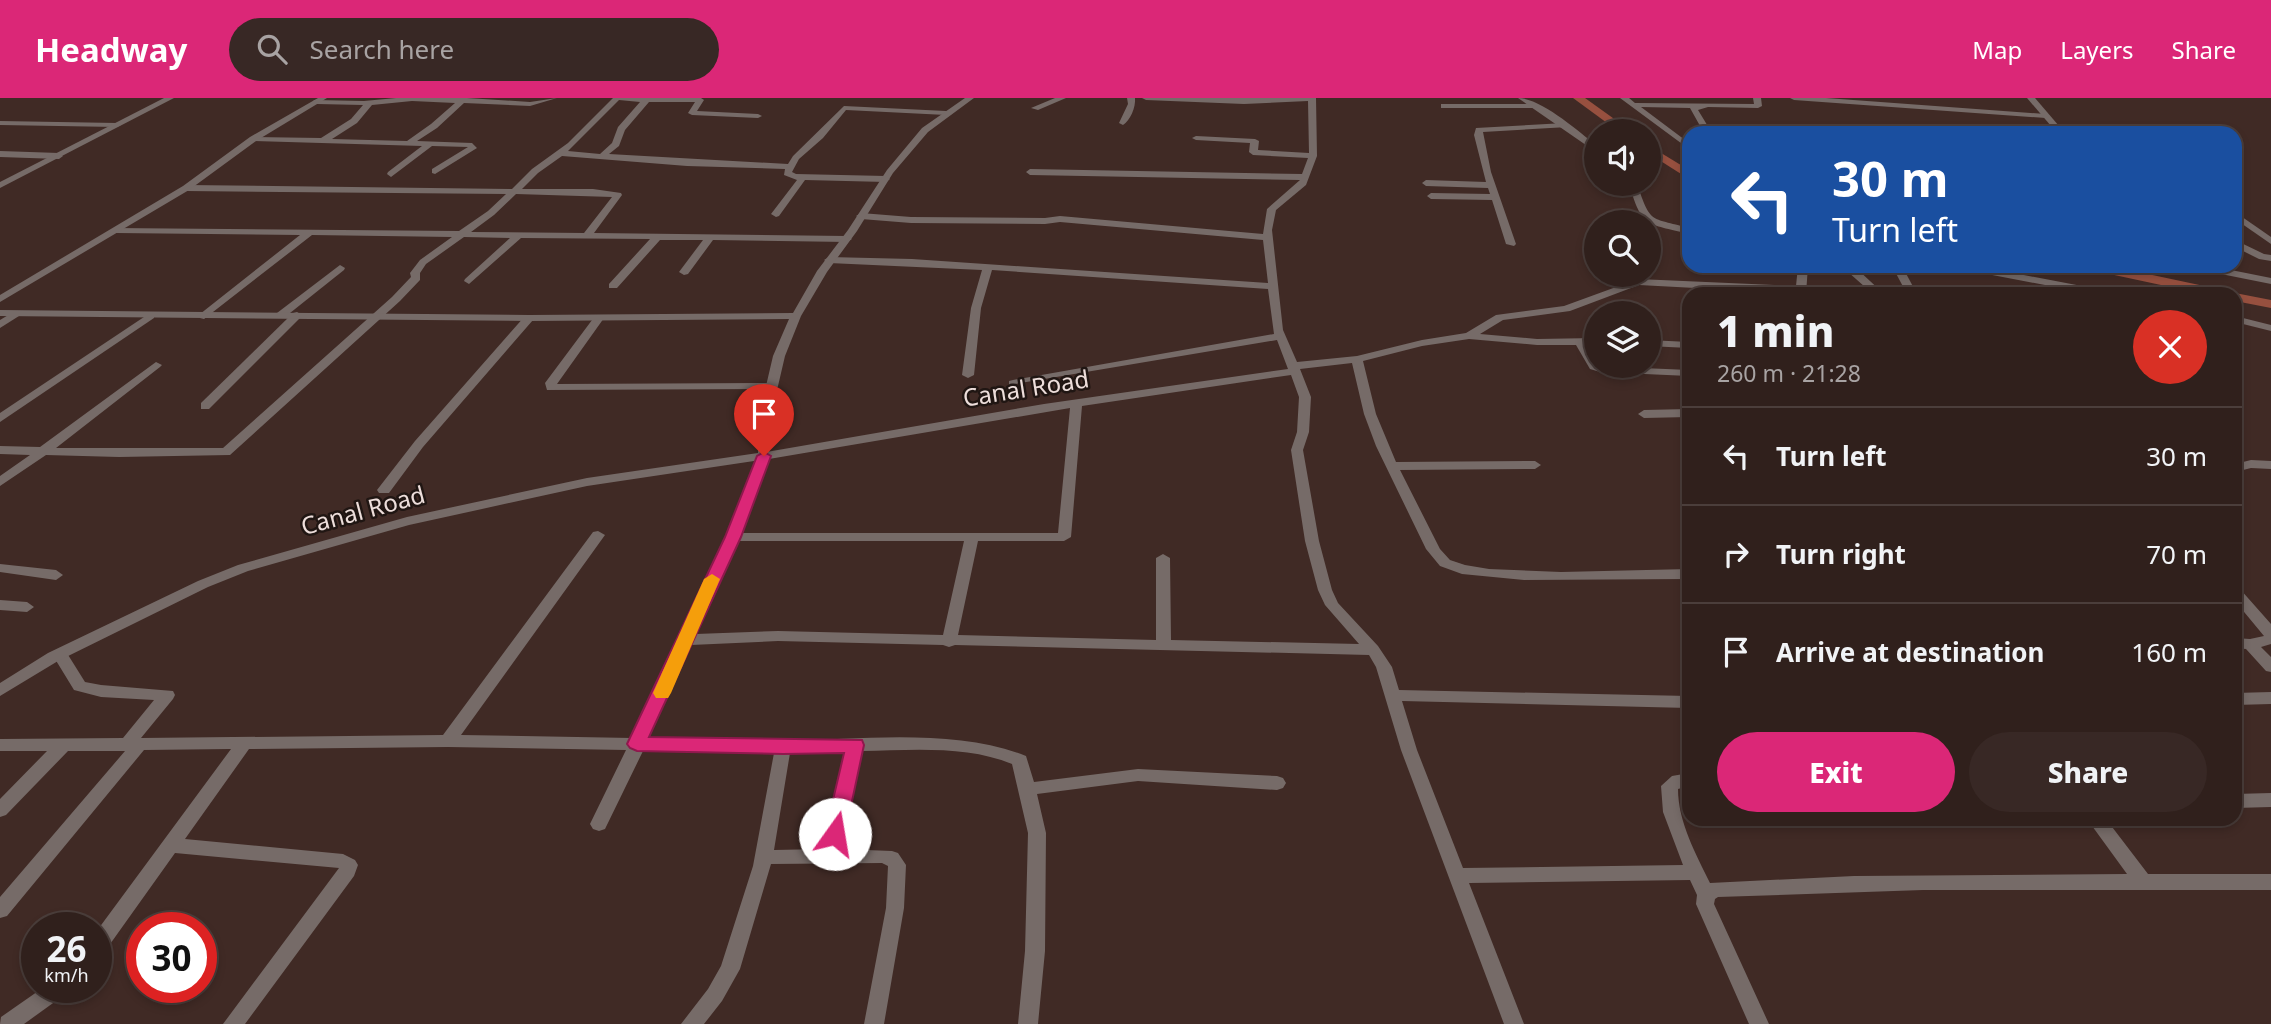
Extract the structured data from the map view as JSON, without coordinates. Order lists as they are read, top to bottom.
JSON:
{
  "streets": {
    "street": ["Canal Road"]
  },
  "page": {
    "header": "Headway",
    "search": "Search here",
    "nav": ["Map", "Layers", "Share"],
    "turn": ["30 m", "Turn left"],
    "heading": ["1 min", "260 m · 21:28"],
    "list": [
      {
        "name": "Turn left",
        "value": "30 m"
      },
      {
        "name": "Turn right",
        "value": "70 m"
      },
      {
        "name": "Arrive at destination",
        "value": "160 m"
      }
    ],
    "buttons": ["Exit", "Share"],
    "speed": "26 km/h",
    "limit": "30"
  }
}
